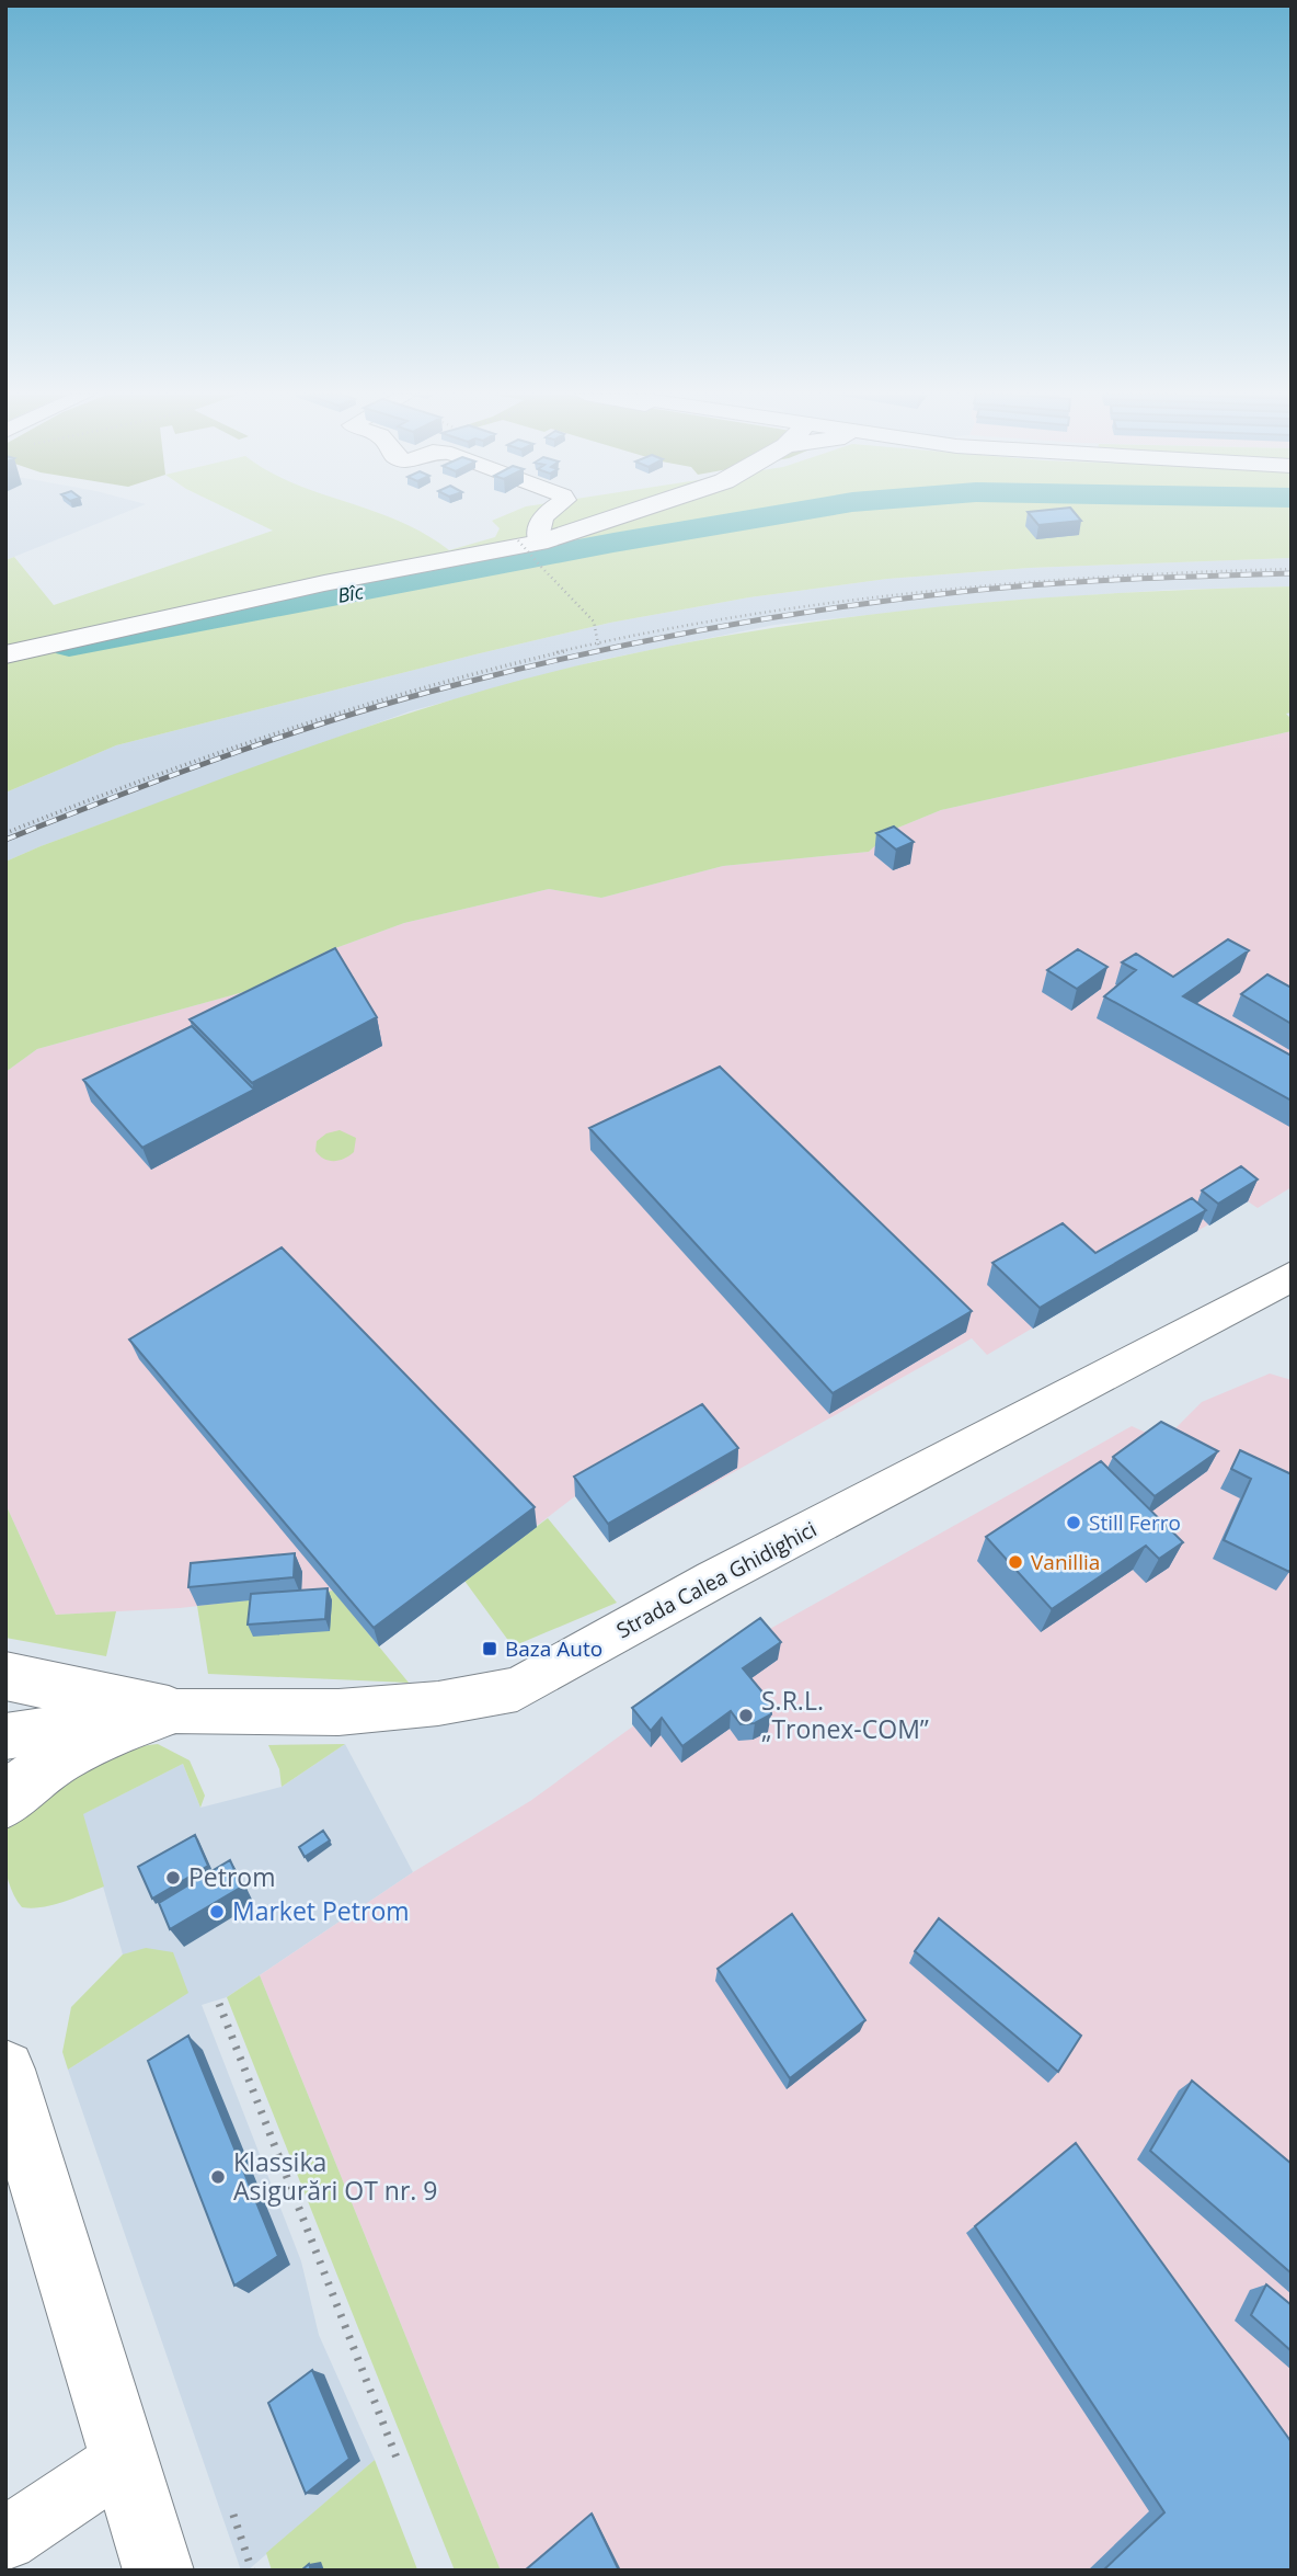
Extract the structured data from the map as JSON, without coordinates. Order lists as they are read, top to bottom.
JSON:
{
  "streets": {
    "street": ["Strada Calea Ghidighici"]
  },
  "water": ["Bîc"],
  "places": {
    "other": [
      "Still Ferro",
      "Vanillia",
      "S.R.L. „Tronex-COM”",
      "Petrom",
      "Market Petrom",
      "Klassika Asigurări OT nr. 9"
    ],
    "transit": ["Baza Auto"]
  }
}
